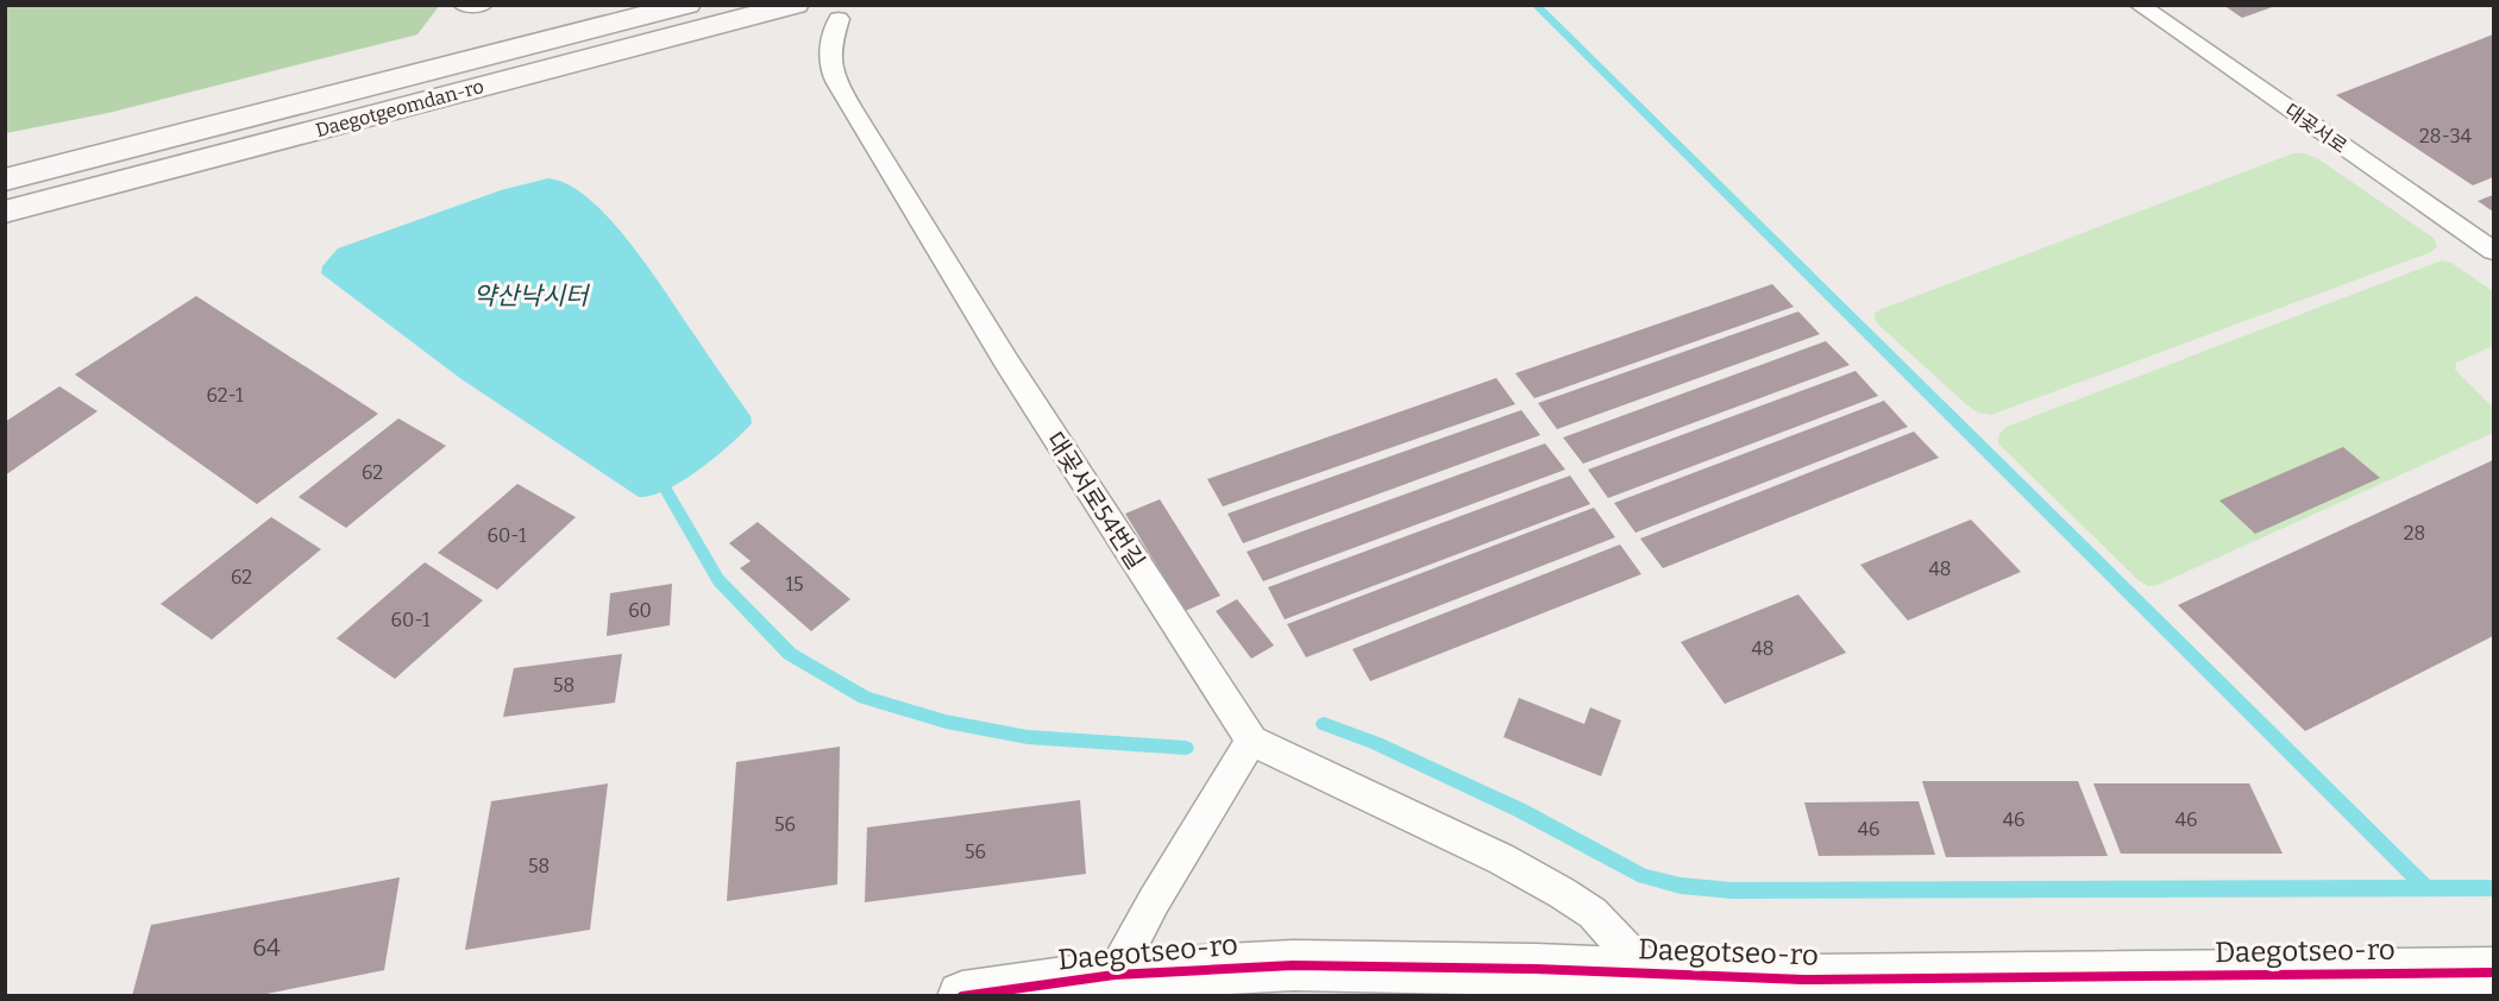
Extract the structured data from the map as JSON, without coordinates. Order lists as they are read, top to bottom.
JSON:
{
  "streets": {
    "main road": ["Daegotgeomdan-ro"],
    "street": ["Daegotseo-ro"],
    "lane": ["대곶서로", "대곶서로54번길"]
  },
  "water": ["약산낙시터"],
  "house_numbers": [
    "28-34",
    "62-1",
    "62",
    "28",
    "60-1",
    "48",
    "62",
    "15",
    "60",
    "60-1",
    "48",
    "58",
    "46",
    "46",
    "56",
    "46",
    "56",
    "58",
    "64"
  ]
}
